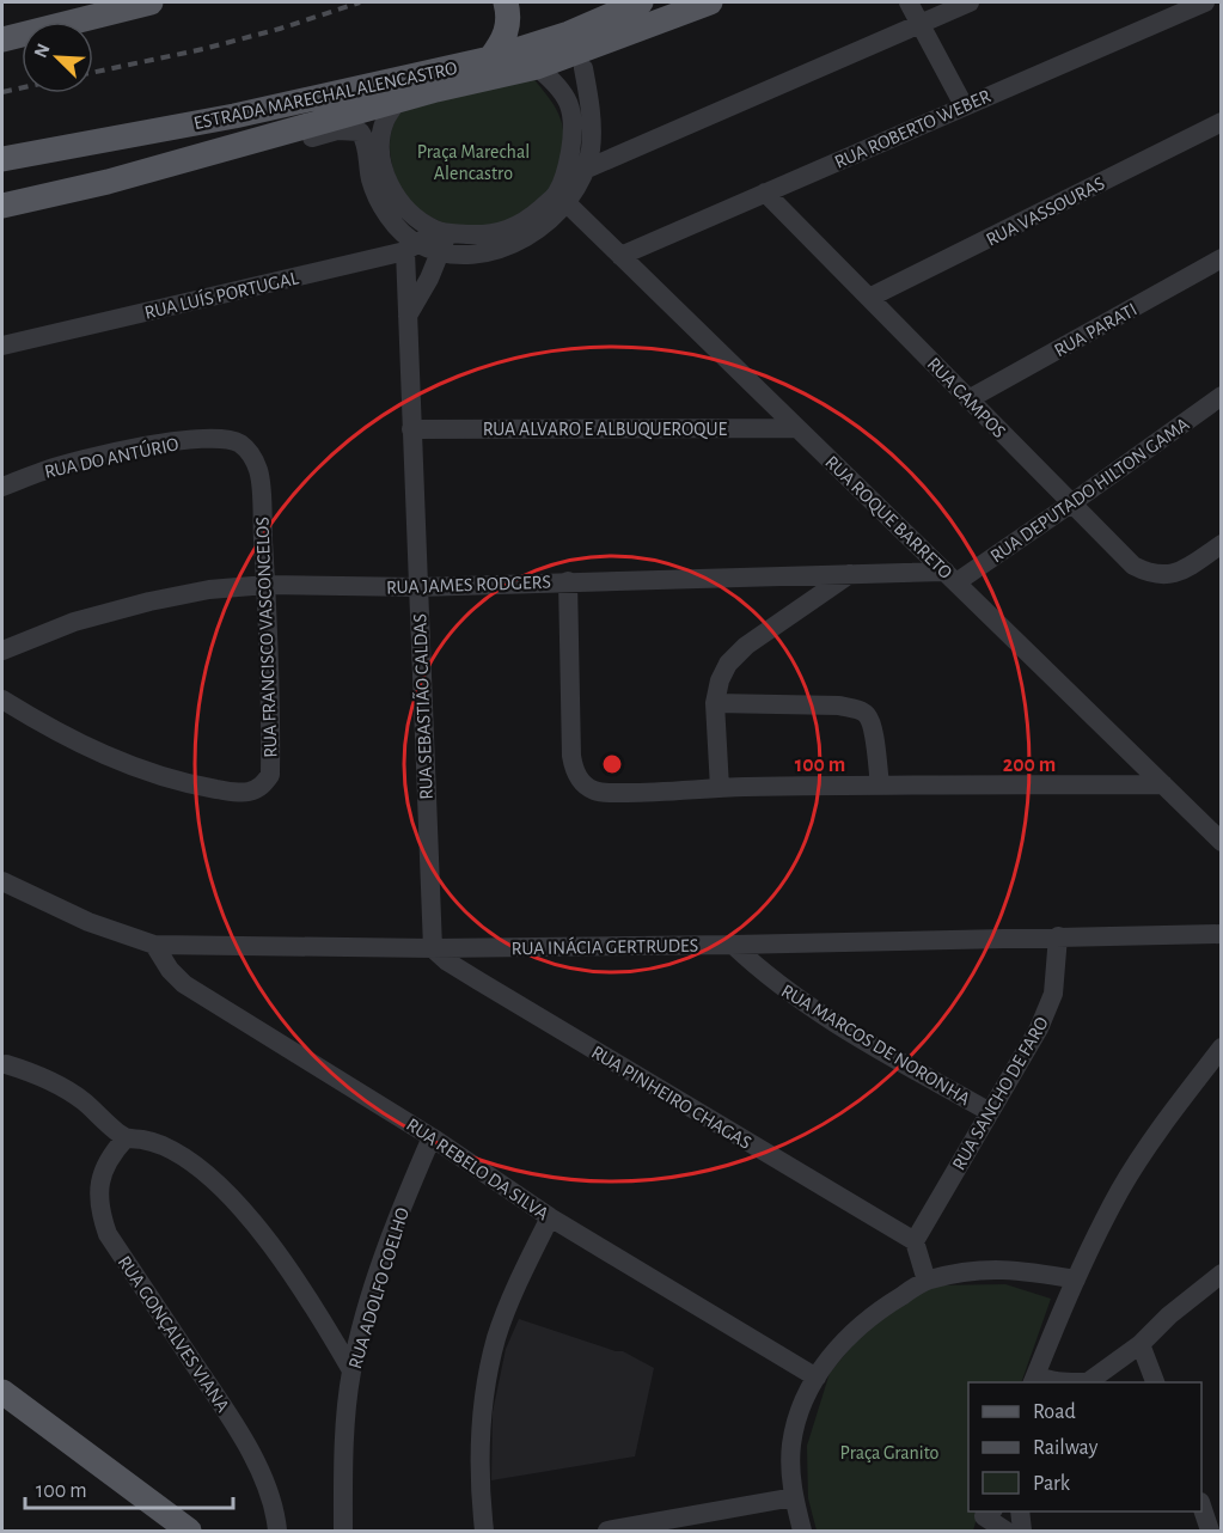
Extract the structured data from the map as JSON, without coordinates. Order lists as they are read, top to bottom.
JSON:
{
  "streets": {
    "main road": ["ESTRADA MARECHAL ALENCASTRO"],
    "street": [
      "RUA ROBERTO WEBER",
      "RUA VASSOURAS",
      "RUA LUÍS PORTUGAL",
      "RUA PARATI",
      "RUA CAMPOS",
      "RUA ALVARO E ALBUQUEROQUE",
      "RUA DO ANTÚRIO",
      "RUA DEPUTADO HILTON GAMA",
      "RUA ROQUE BARRETO",
      "RUA JAMES RODGERS",
      "RUA FRANCISCO VASCONCELOS",
      "RUA SEBASTIÃO CALDAS",
      "RUA INÁCIA GERTRUDES",
      "RUA MARCOS DE NORONHA",
      "RUA SANCHO DE FARO",
      "RUA PINHEIRO CHAGAS",
      "RUA REBELO DA SILVA",
      "RUA ADOLFO COELHO",
      "RUA GONÇALVES VIANA"
    ]
  },
  "crossings": [
    ["ESTRADA MARECHAL ALENCASTRO", "RUA LUÍS PORTUGAL"],
    ["ESTRADA MARECHAL ALENCASTRO", "RUA ROQUE BARRETO"],
    ["ESTRADA MARECHAL ALENCASTRO", "RUA SEBASTIÃO CALDAS"],
    ["RUA ROBERTO WEBER", "RUA CAMPOS"],
    ["RUA ROBERTO WEBER", "RUA ROQUE BARRETO"],
    ["RUA VASSOURAS", "RUA CAMPOS"],
    ["RUA LUÍS PORTUGAL", "RUA ROQUE BARRETO"],
    ["RUA LUÍS PORTUGAL", "RUA SEBASTIÃO CALDAS"],
    ["RUA PARATI", "RUA CAMPOS"],
    ["RUA CAMPOS", "RUA DEPUTADO HILTON GAMA"],
    ["RUA ALVARO E ALBUQUEROQUE", "RUA ROQUE BARRETO"],
    ["RUA ALVARO E ALBUQUEROQUE", "RUA SEBASTIÃO CALDAS"],
    ["RUA DO ANTÚRIO", "RUA FRANCISCO VASCONCELOS"],
    ["RUA DEPUTADO HILTON GAMA", "RUA ROQUE BARRETO"],
    ["RUA DEPUTADO HILTON GAMA", "RUA JAMES RODGERS"],
    ["RUA ROQUE BARRETO", "RUA JAMES RODGERS"],
    ["RUA JAMES RODGERS", "RUA FRANCISCO VASCONCELOS"],
    ["RUA JAMES RODGERS", "RUA SEBASTIÃO CALDAS"],
    ["RUA SEBASTIÃO CALDAS", "RUA INÁCIA GERTRUDES"],
    ["RUA SEBASTIÃO CALDAS", "RUA PINHEIRO CHAGAS"],
    ["RUA INÁCIA GERTRUDES", "RUA MARCOS DE NORONHA"],
    ["RUA INÁCIA GERTRUDES", "RUA SANCHO DE FARO"],
    ["RUA INÁCIA GERTRUDES", "RUA PINHEIRO CHAGAS"],
    ["RUA INÁCIA GERTRUDES", "RUA REBELO DA SILVA"],
    ["RUA MARCOS DE NORONHA", "RUA SANCHO DE FARO"],
    ["RUA SANCHO DE FARO", "RUA PINHEIRO CHAGAS"],
    ["RUA REBELO DA SILVA", "RUA ADOLFO COELHO"]
  ],
  "parks": ["Praça Marechal Alencastro", "Praça Granito"],
  "legend": ["Road", "Railway", "Park"],
  "scale_bar": "100 m",
  "north": "top left",
  "rings": ["100 m", "200 m"]
}
